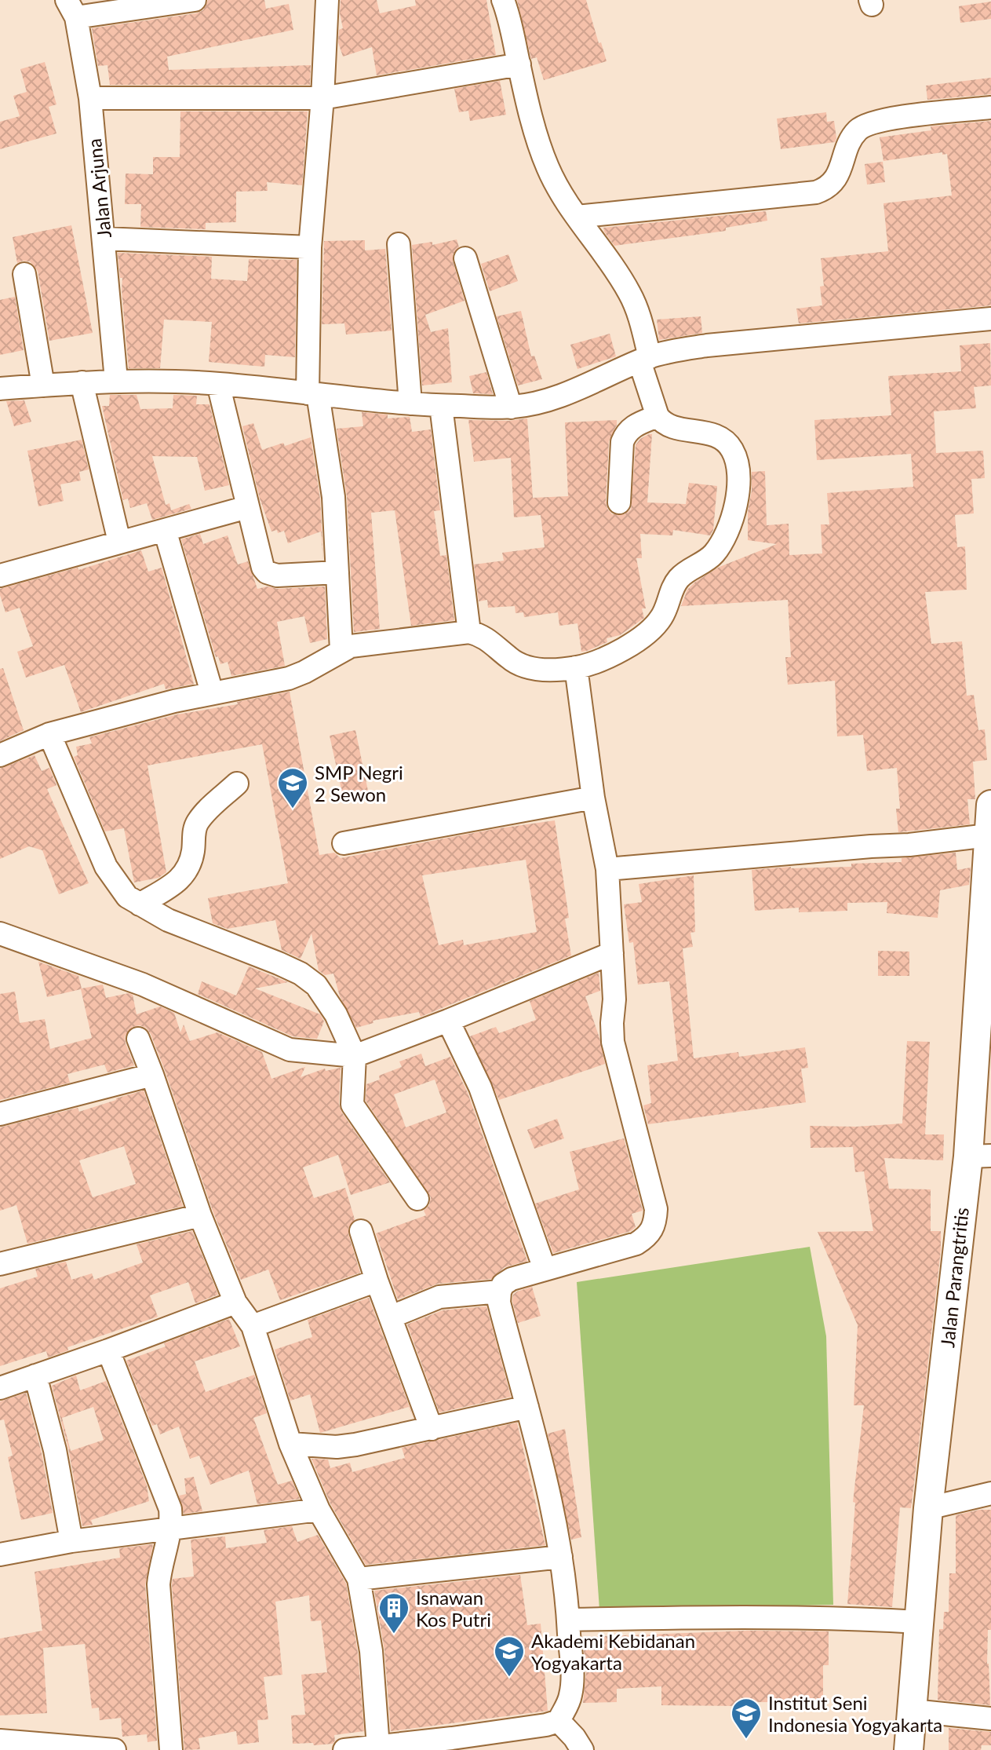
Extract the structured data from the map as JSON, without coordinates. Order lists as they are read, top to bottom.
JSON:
{
  "streets": {
    "main road": ["Jalan Parangtritis"],
    "street": ["Jalan Arjuna"]
  },
  "places": {
    "school or university": ["SMP Negri 2 Sewon", "Akademi Kebidanan Yogyakarta", "Institut Seni Indonesia Yogyakarta"],
    "building": ["Isnawan Kos Putri"]
  }
}
